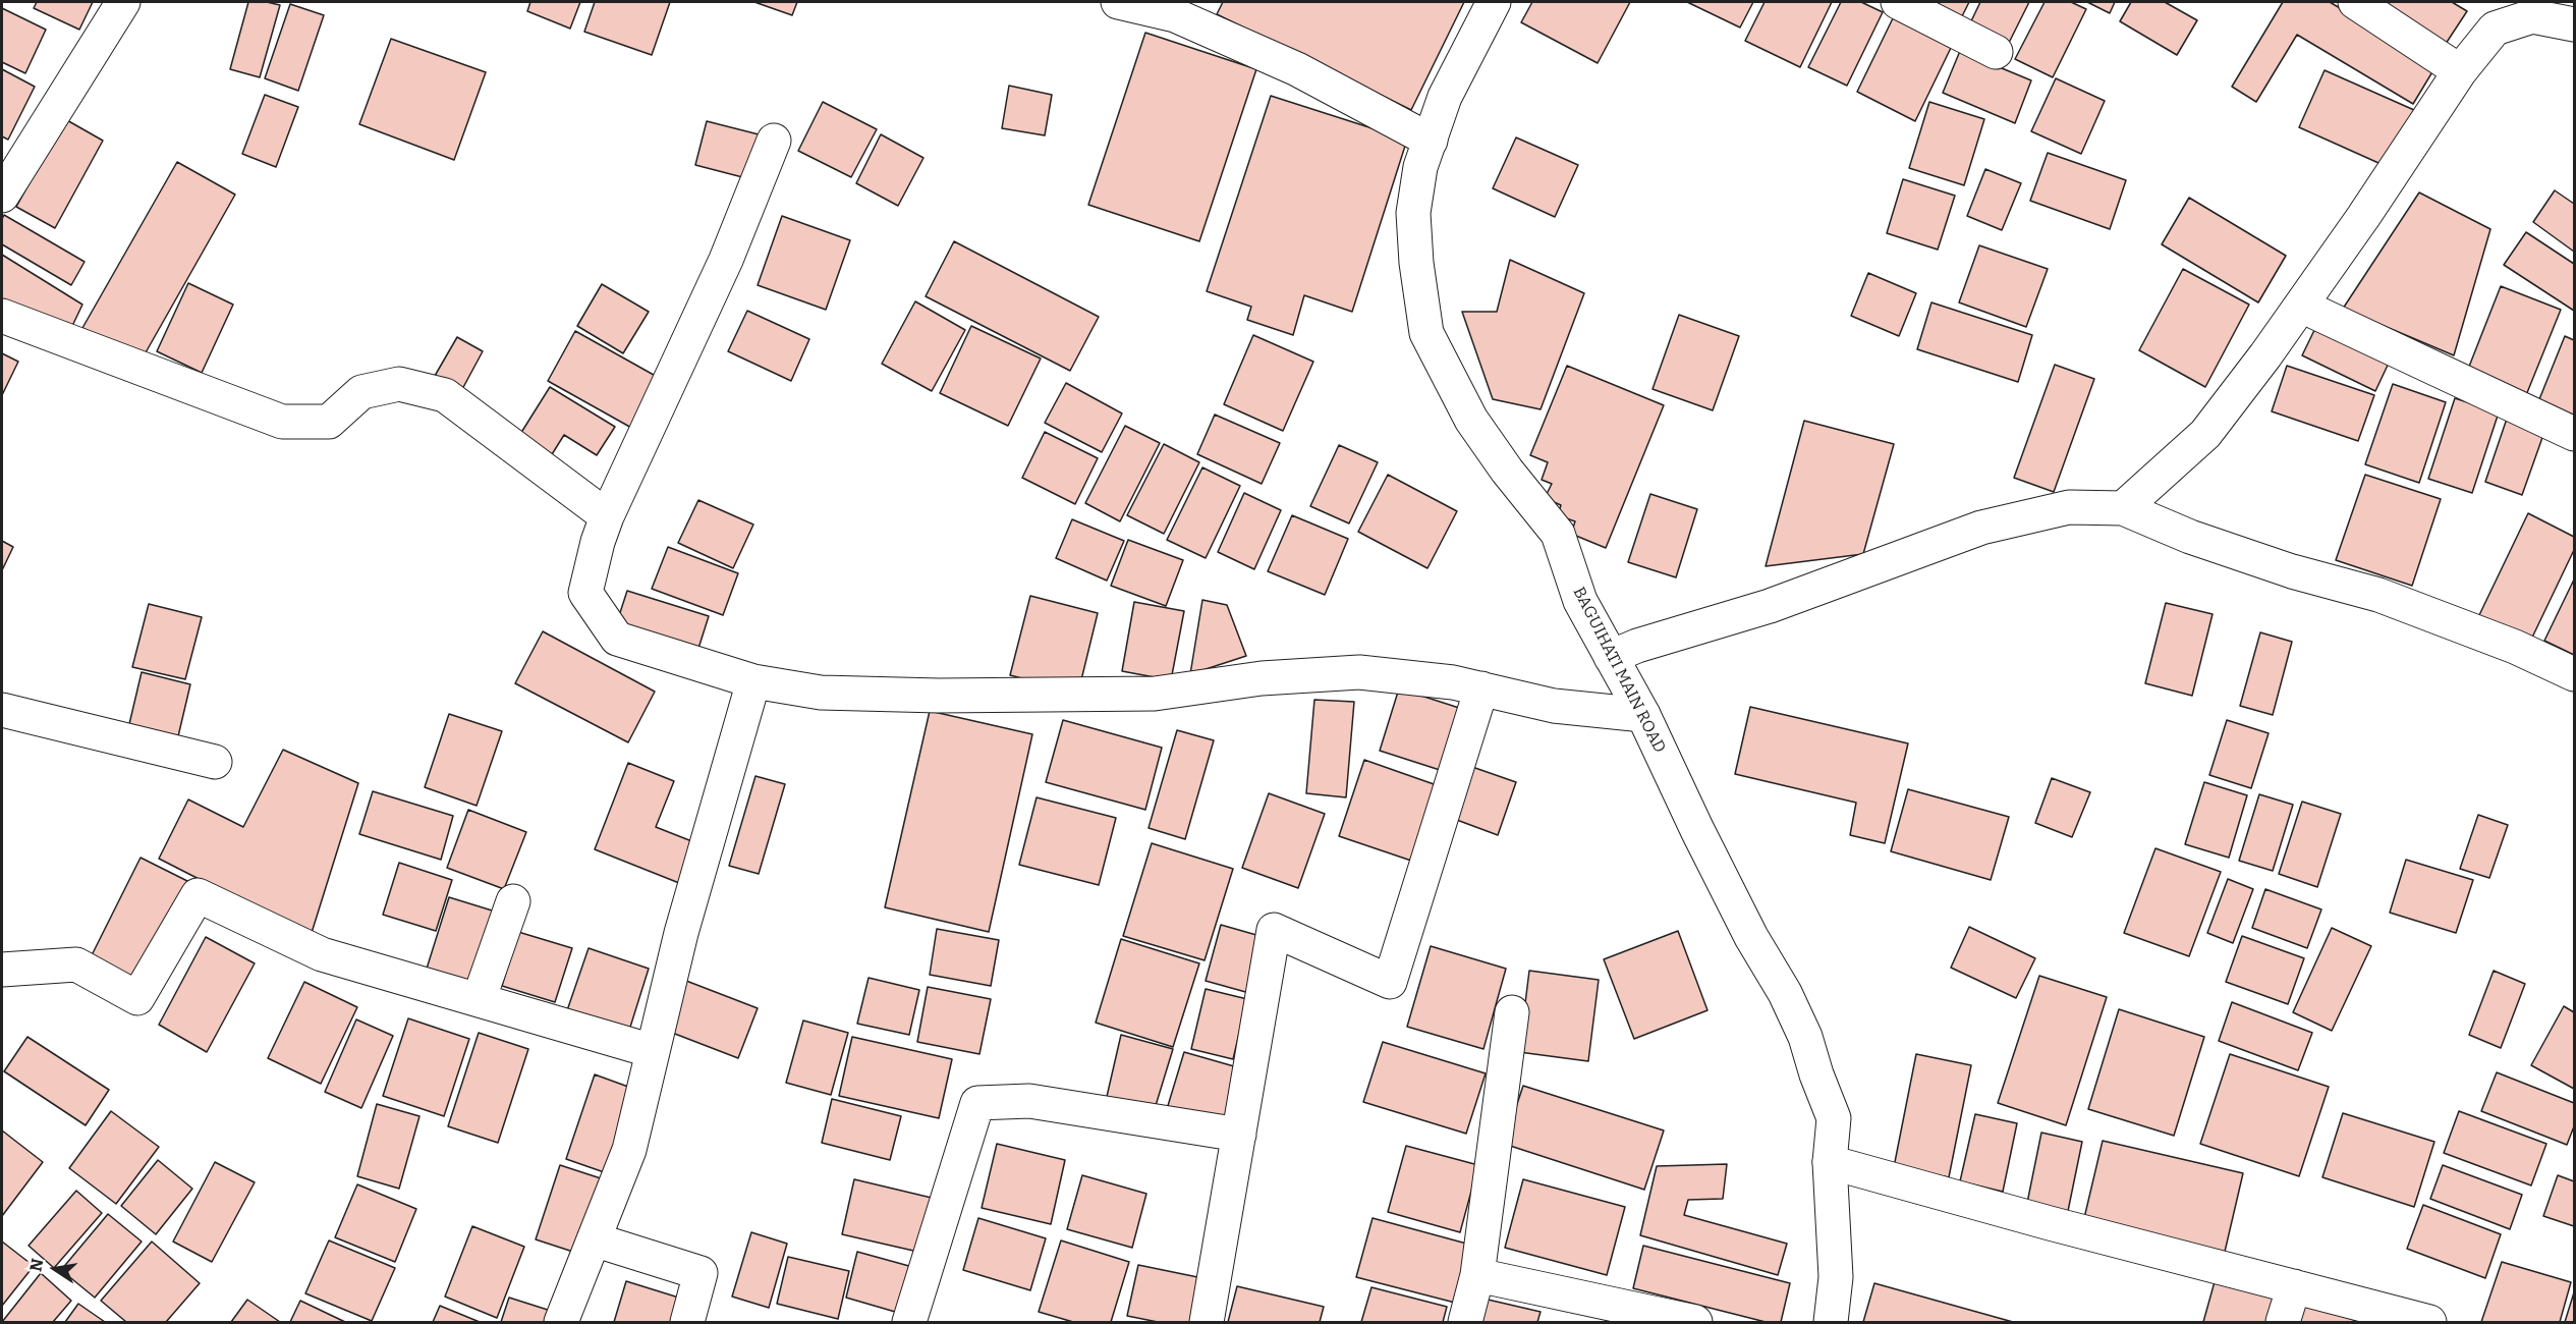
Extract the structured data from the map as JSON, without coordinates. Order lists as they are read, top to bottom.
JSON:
{
  "streets": {
    "street": ["BAGUIHATI MAIN ROAD"]
  },
  "north": "left"
}
